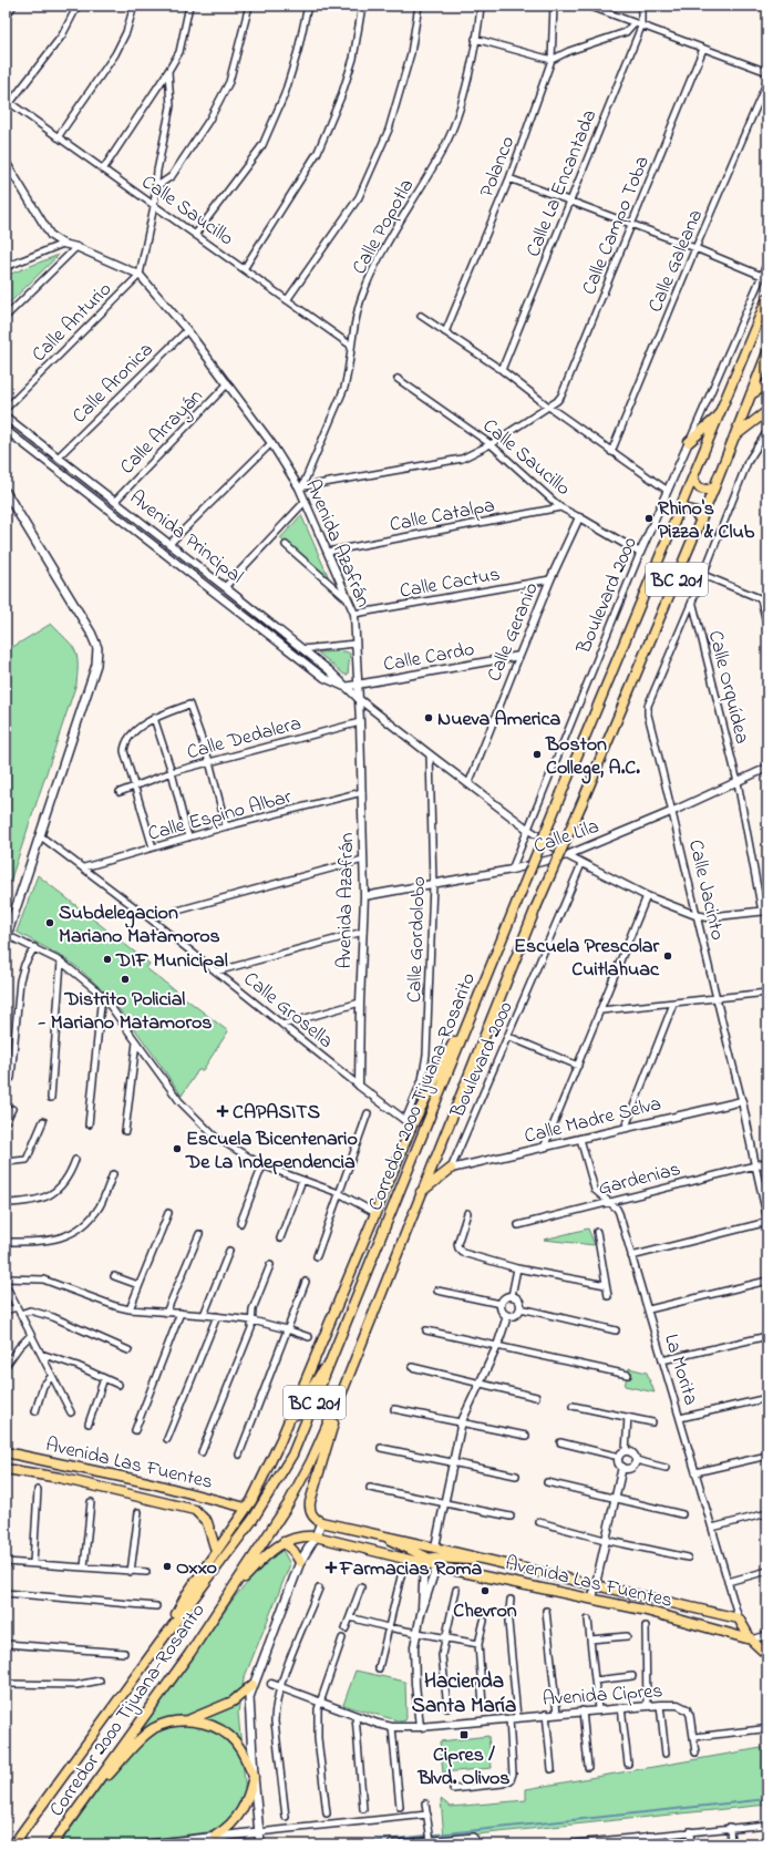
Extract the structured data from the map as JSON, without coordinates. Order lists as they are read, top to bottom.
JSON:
{
  "streets": {
    "main road": ["BC 201", "Corredor 2000 Tijuana-Rosarito", "Avenida Las Fuentes"],
    "street": [
      "Polanco",
      "Calle La Encantada",
      "Calle Saucillo",
      "Calle Campo Toba",
      "Calle Popotla",
      "Calle Galeana",
      "Calle Anturio",
      "Calle Aronica",
      "Calle Arrayán",
      "Calle Catalpa",
      "Avenida Principal",
      "Avenida Azafrán",
      "Calle Cactus",
      "Boulevard 2000",
      "Calle Geranio",
      "Calle Cardo",
      "Calle Orquídea",
      "Calle Dedalera",
      "Calle Espino Albar",
      "Calle Lila",
      "Calle Jacinto",
      "Calle Gordolobo",
      "Calle Grosella",
      "Calle Madre Selva",
      "Gardenias",
      "La Morita",
      "Avenida Cipres"
    ]
  },
  "crossings": [
    ["Calle Saucillo", "Calle Campo Toba"],
    ["Calle Saucillo", "Calle Popotla"],
    ["Calle Saucillo", "Calle Catalpa"],
    ["Calle Saucillo", "Boulevard 2000"],
    ["Calle Saucillo", "Calle Geranio"],
    ["Calle Campo Toba", "Calle Popotla"],
    ["Calle Campo Toba", "Avenida Azafrán"],
    ["Calle Popotla", "Avenida Azafrán"],
    ["Calle Anturio", "Avenida Azafrán"],
    ["Calle Aronica", "Avenida Principal"],
    ["Calle Aronica", "Avenida Azafrán"],
    ["Calle Arrayán", "Avenida Principal"],
    ["Calle Arrayán", "Avenida Azafrán"],
    ["Calle Catalpa", "Avenida Azafrán"],
    ["Avenida Principal", "Avenida Azafrán"],
    ["Avenida Principal", "Boulevard 2000"],
    ["Avenida Principal", "Calle Geranio"],
    ["Avenida Principal", "Calle Cardo"],
    ["Avenida Principal", "Calle Orquídea"],
    ["Avenida Principal", "Calle Lila"],
    ["Avenida Principal", "Calle Jacinto"],
    ["Avenida Principal", "Calle Gordolobo"],
    ["Avenida Azafrán", "Calle Cactus"],
    ["Avenida Azafrán", "Calle Cardo"],
    ["Avenida Azafrán", "Calle Dedalera"],
    ["Avenida Azafrán", "Calle Espino Albar"],
    ["Avenida Azafrán", "Calle Lila"],
    ["Avenida Azafrán", "Calle Grosella"],
    ["Calle Cactus", "Calle Geranio"],
    ["Boulevard 2000", "Calle Lila"],
    ["Boulevard 2000", "Calle Madre Selva"],
    ["Calle Geranio", "Calle Cardo"],
    ["Calle Orquídea", "Calle Lila"],
    ["Calle Orquídea", "Calle Jacinto"],
    ["Calle Espino Albar", "Calle Grosella"],
    ["Calle Lila", "Calle Jacinto"],
    ["Calle Lila", "Calle Gordolobo"],
    ["Calle Jacinto", "Calle Madre Selva"],
    ["Calle Jacinto", "Gardenias"],
    ["Calle Gordolobo", "Calle Grosella"],
    ["Calle Madre Selva", "La Morita"],
    ["Gardenias", "La Morita"],
    ["La Morita", "Avenida Las Fuentes"]
  ],
  "districts": ["Hacienda Santa María"],
  "places": {
    "other": [
      "Rhino's Pizza & Club",
      "Nueva America",
      "Boston College, A.C.",
      "Subdelegacion Mariano Matamoros",
      "Escuela Prescolar Cuitlahuac",
      "DIF Municipal",
      "Distrito Policial - Mariano Matamoros",
      "Escuela Bicentenario De La Independencia",
      "Oxxo",
      "Chevron"
    ],
    "health": ["CAPASITS", "Farmacias Roma"],
    "transit": ["Cipres / Blvd. Olivos"]
  }
}
